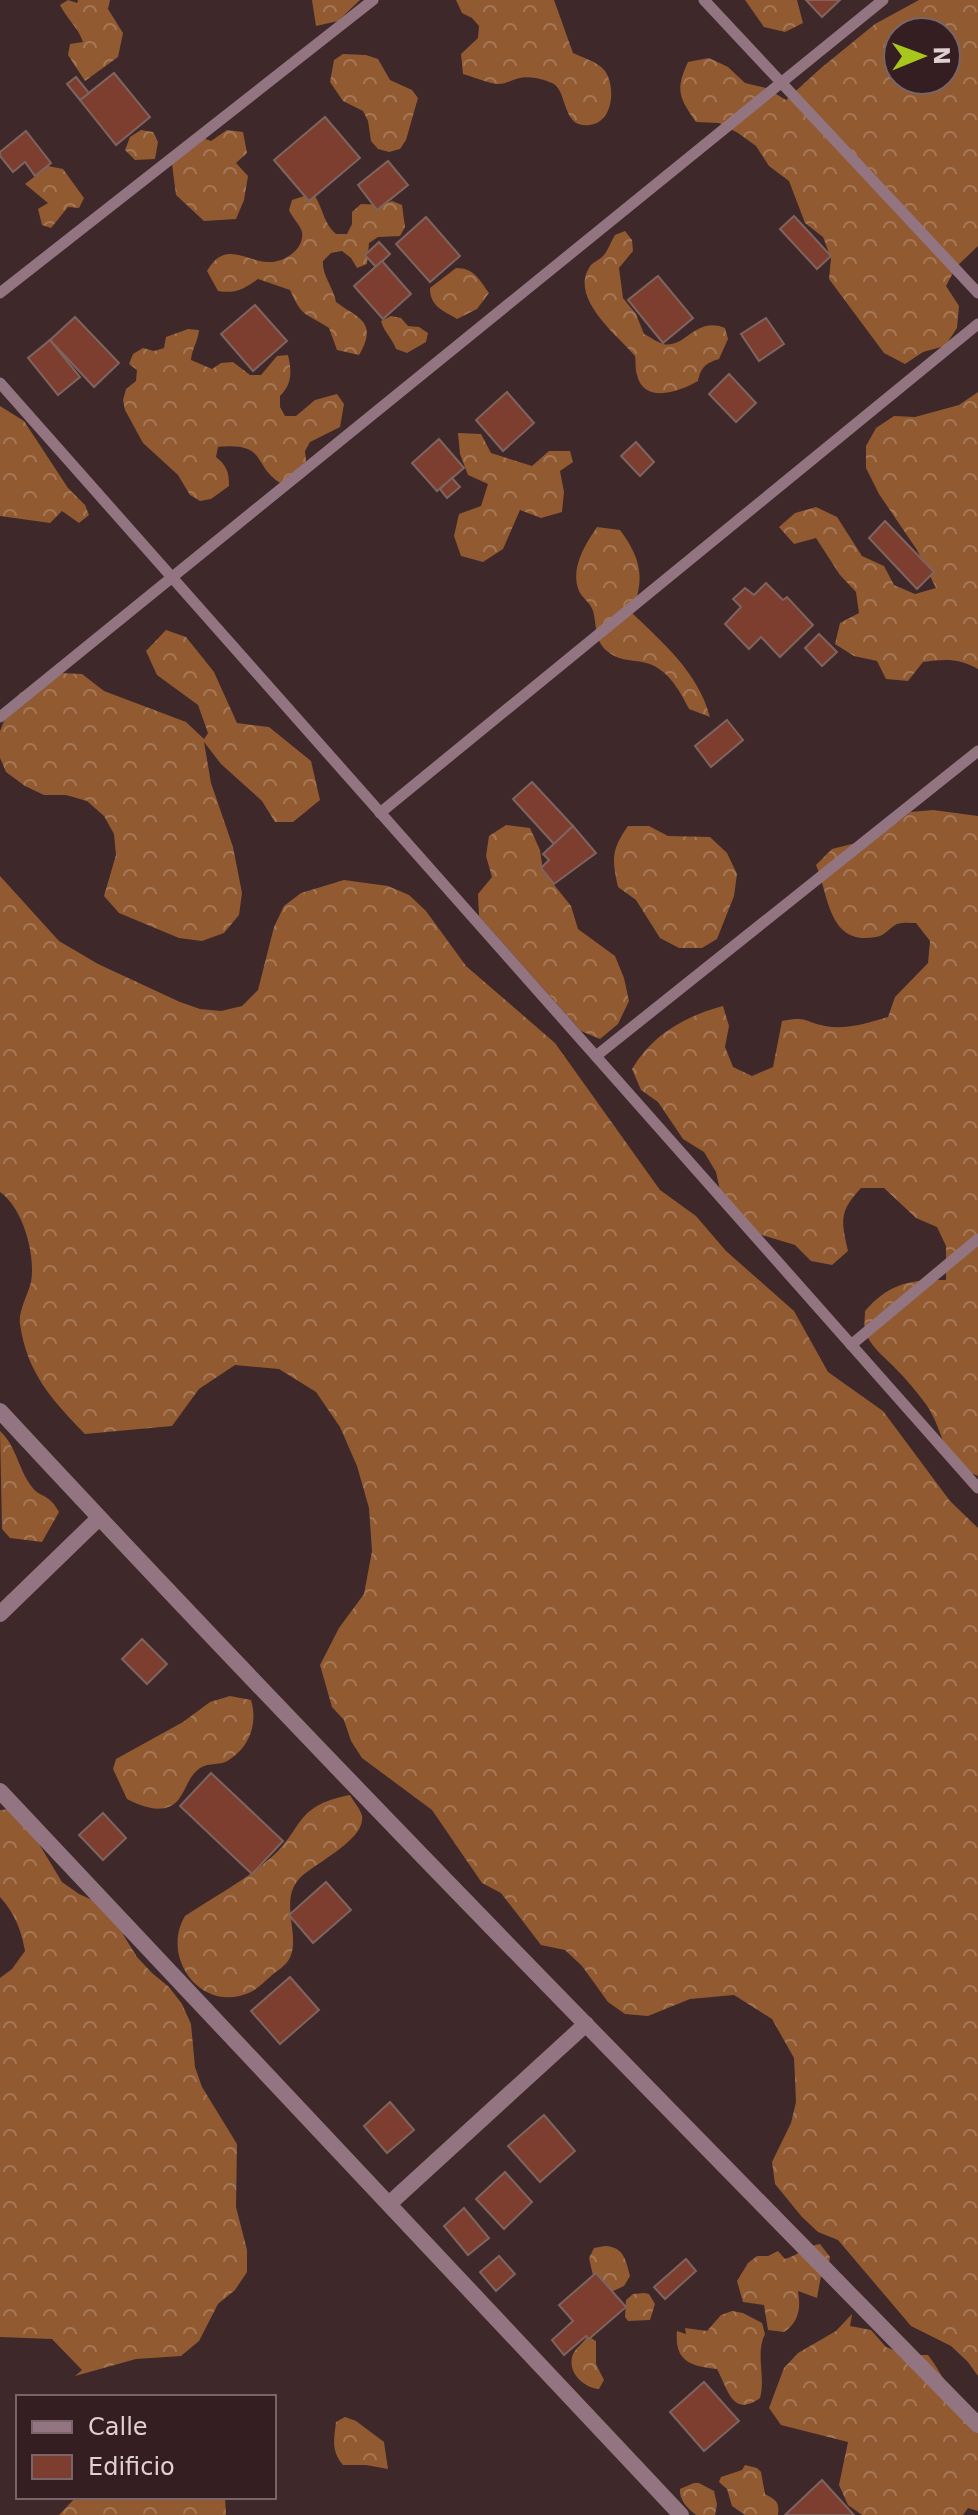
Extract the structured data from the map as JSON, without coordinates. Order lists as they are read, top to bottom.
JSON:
{
  "legend": ["Calle", "Edificio"],
  "north": "right"
}
